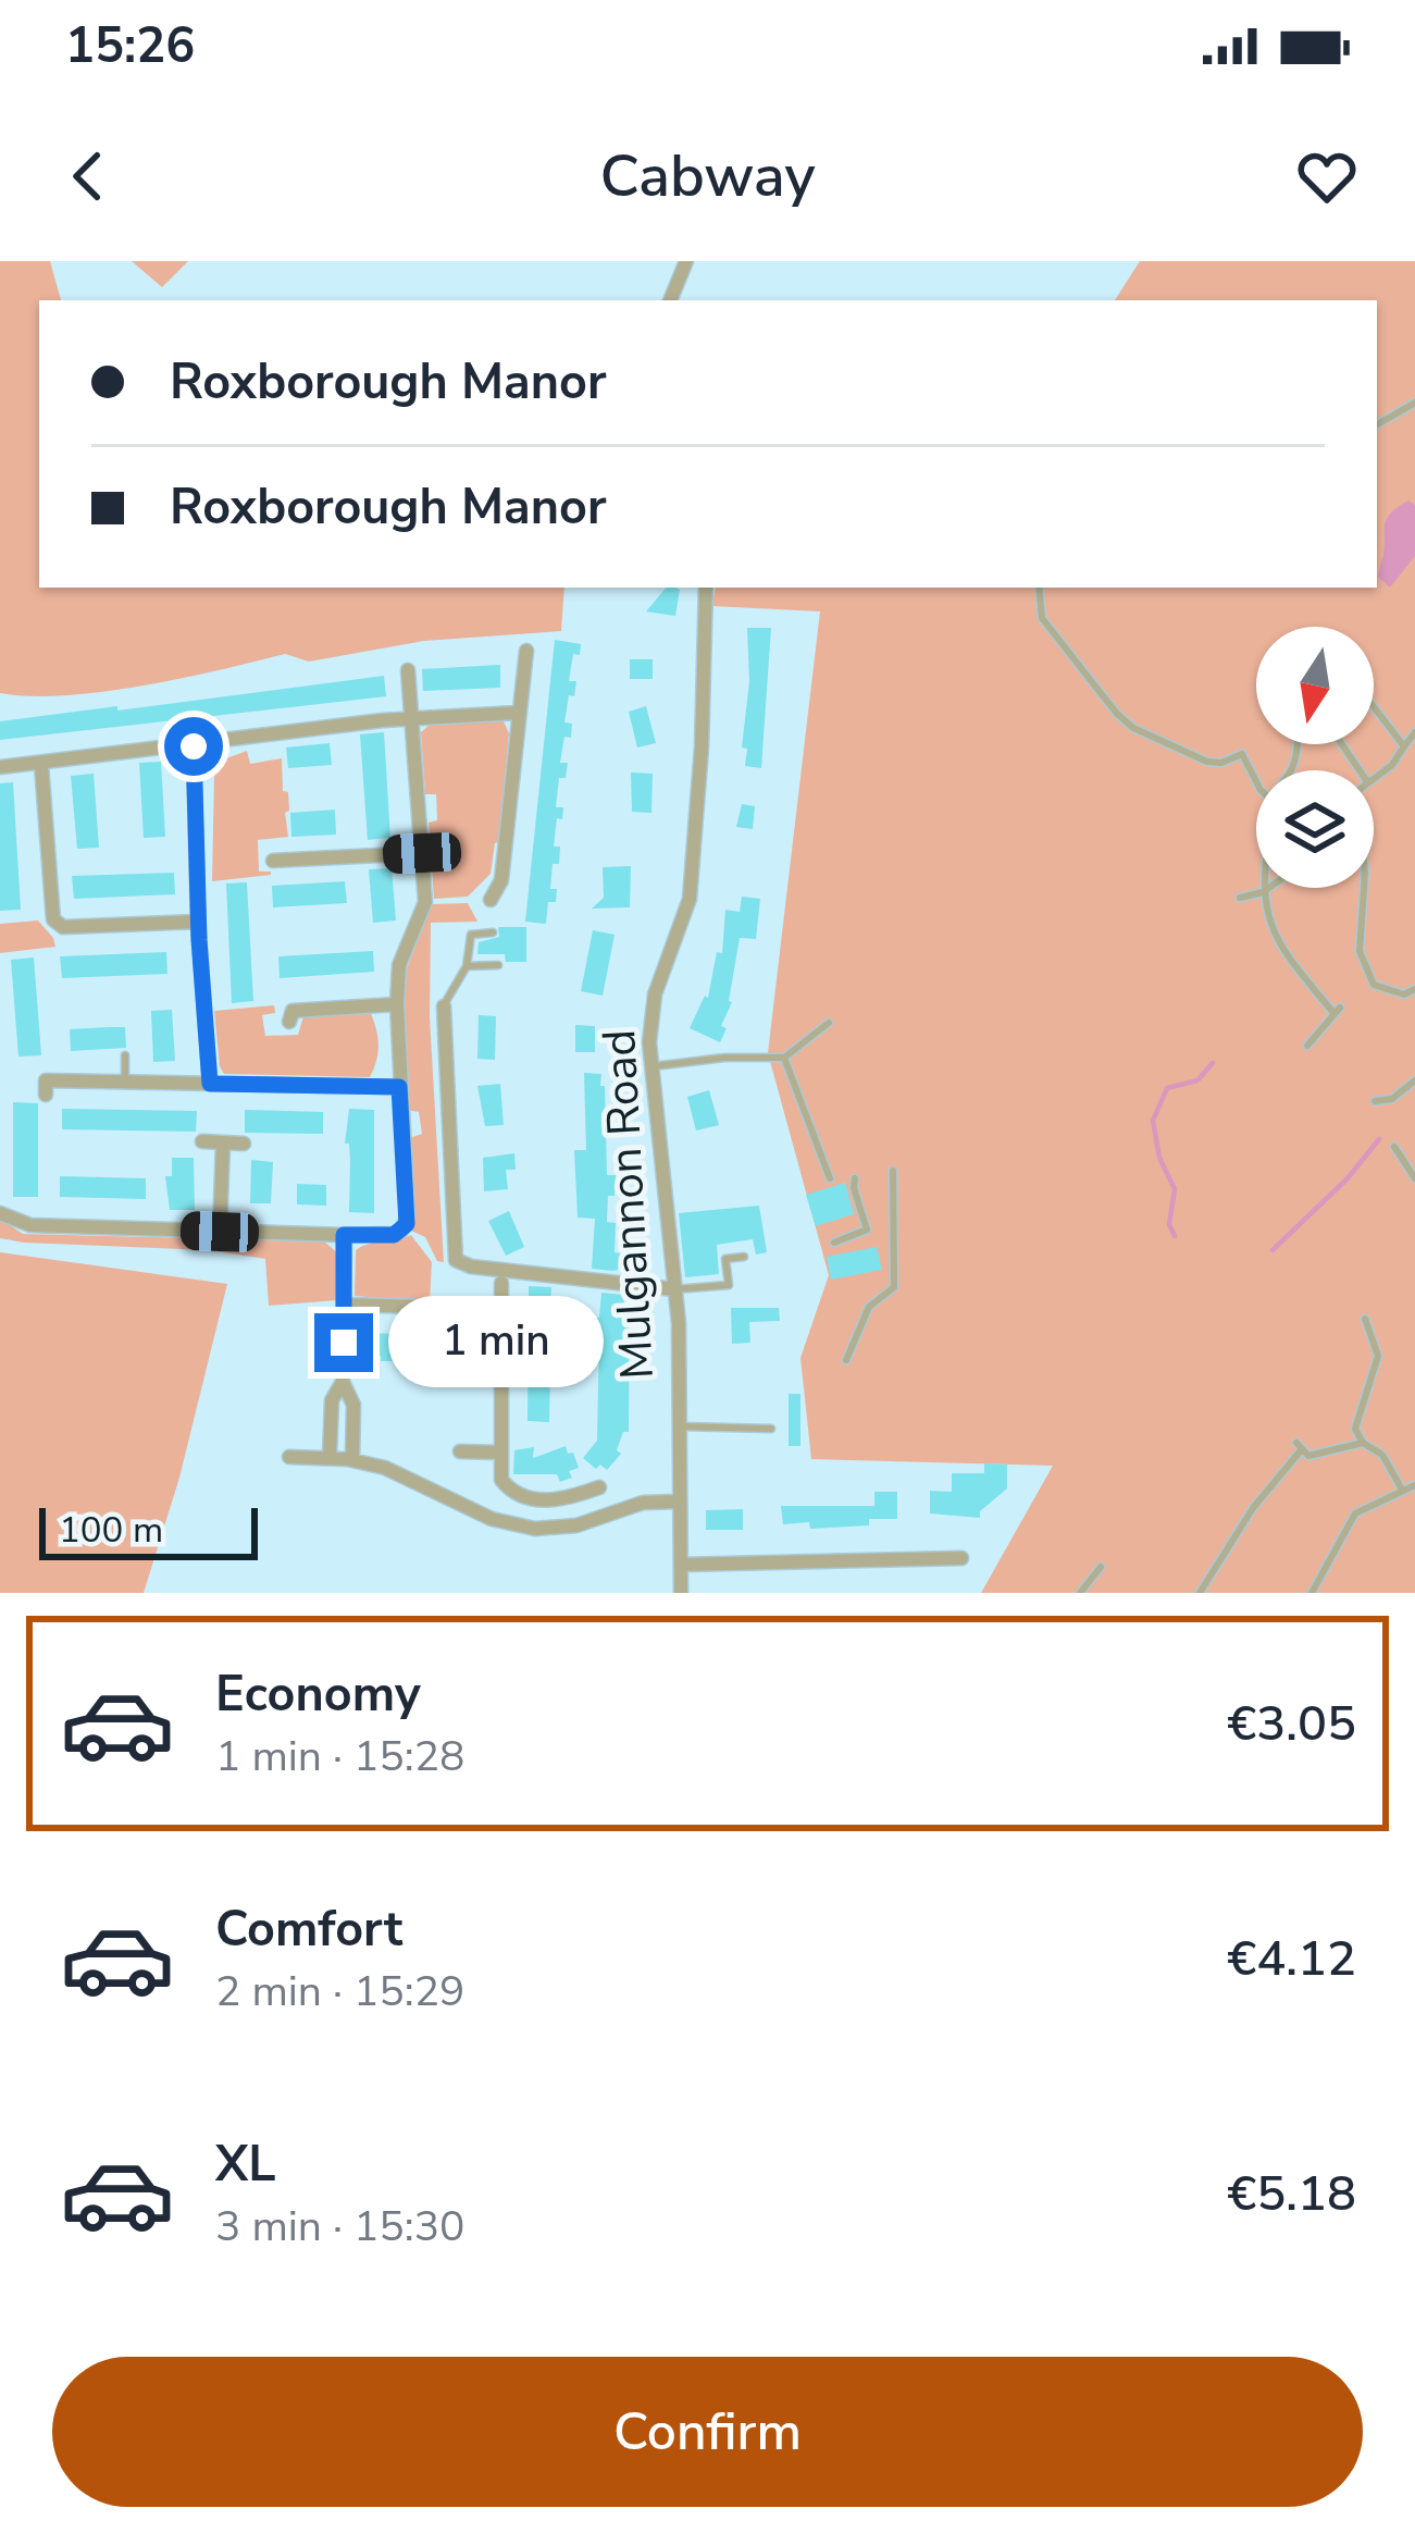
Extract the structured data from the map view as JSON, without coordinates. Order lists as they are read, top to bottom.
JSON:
{
  "streets": {
    "street": ["Mulgannon Road"]
  },
  "scale_bar": "100 m",
  "north": "bottom",
  "page": {
    "status": "15:26",
    "header": "Cabway",
    "banner": ["Roxborough Manor", "Roxborough Manor"],
    "bubble": "1 min",
    "scale": "100 m",
    "list": [
      {
        "name": "Economy",
        "note": "1 min · 15:28",
        "value": "€3.05"
      },
      {
        "name": "Comfort",
        "note": "2 min · 15:29",
        "value": "€4.12"
      },
      {
        "name": "XL",
        "note": "3 min · 15:30",
        "value": "€5.18"
      }
    ],
    "buttons": "Confirm"
  }
}
